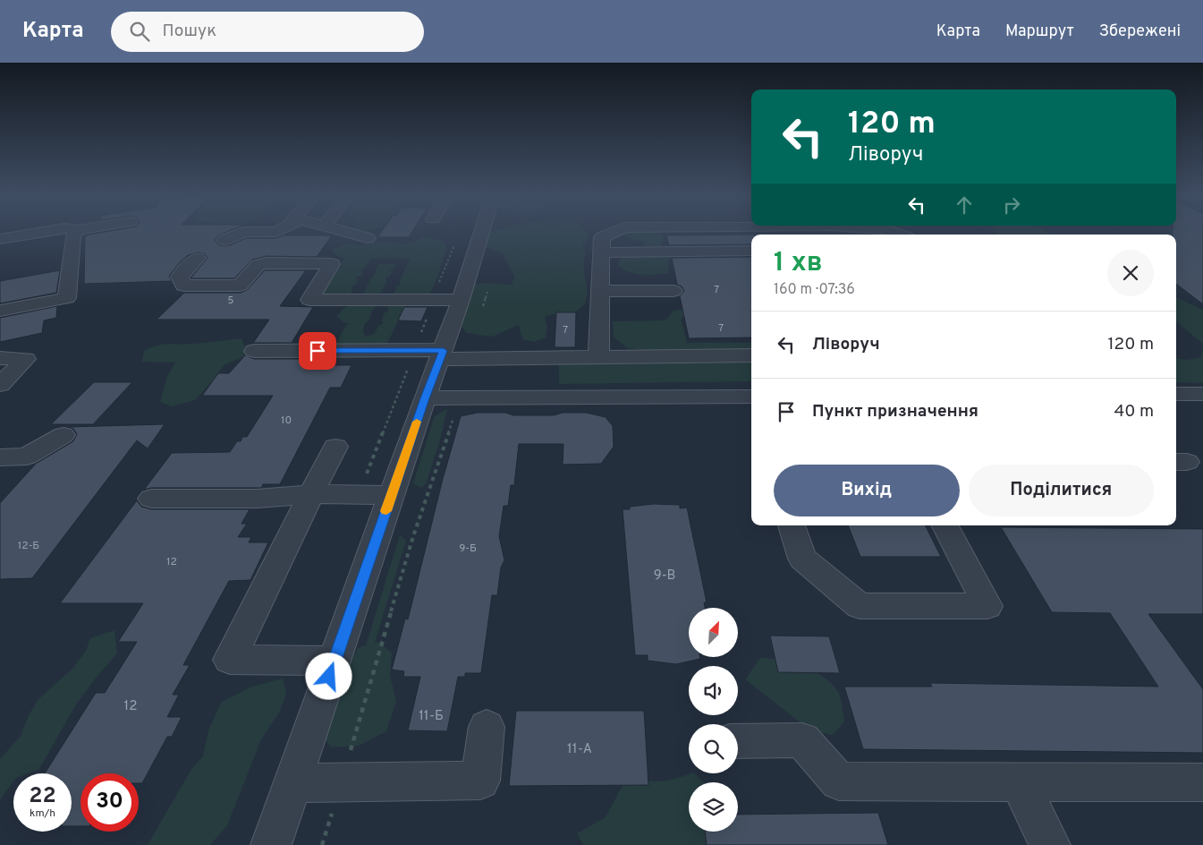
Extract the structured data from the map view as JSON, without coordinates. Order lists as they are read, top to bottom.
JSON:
{
  "house_numbers": [
    "7",
    "5",
    "7",
    "7",
    "10",
    "12-Б",
    "9-Б",
    "12",
    "9-В",
    "12",
    "11-Б",
    "11-А"
  ],
  "north": "top right",
  "page": {
    "header": "Карта",
    "search": "Пошук",
    "nav": ["Карта", "Маршрут", "Збережені"],
    "turn": ["120 m", "Ліворуч"],
    "heading": ["1 хв", "160 m · 07:36"],
    "list": [
      {
        "name": "Ліворуч",
        "value": "120 m"
      },
      {
        "name": "Пункт призначення",
        "value": "40 m"
      }
    ],
    "buttons": ["Вихід", "Поділитися"],
    "speed": "22 km/h",
    "limit": "30"
  }
}
